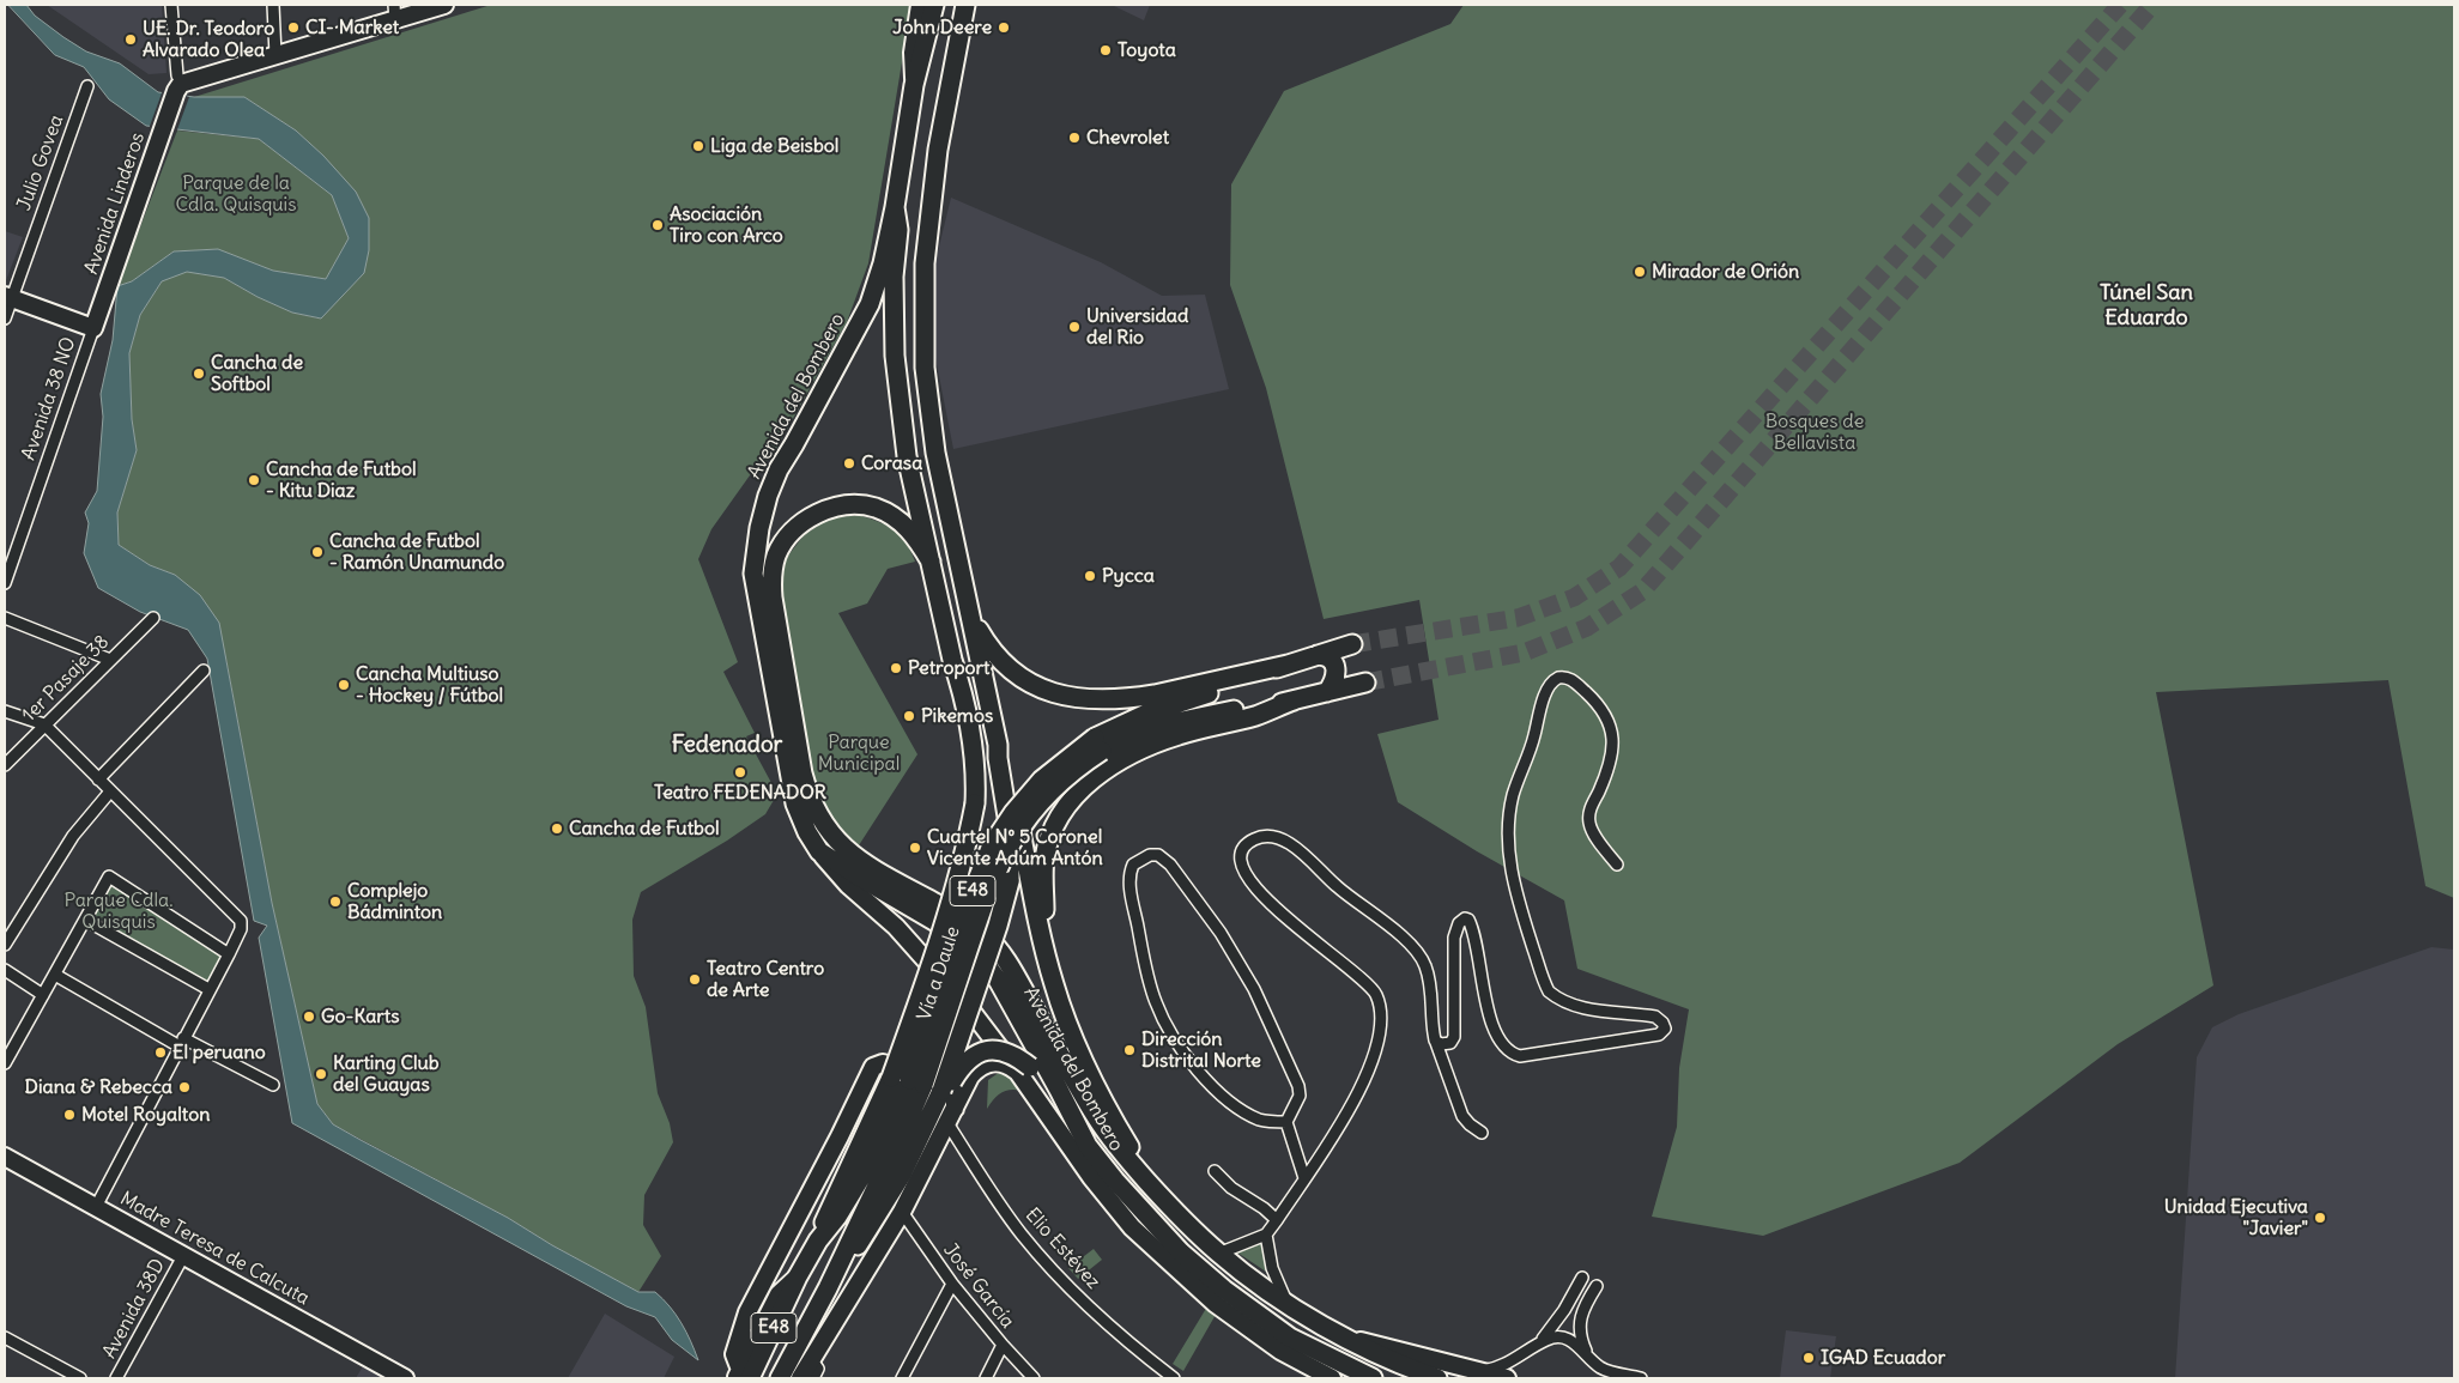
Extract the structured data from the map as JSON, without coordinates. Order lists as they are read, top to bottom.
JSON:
{
  "streets": {
    "main road": [
      "Avenida Linderos",
      "Avenida del Bombero",
      "E48",
      "Vía a Daule",
      "Madre Teresa de Calcuta"
    ],
    "street": [
      "Julio Govea",
      "Avenida 38 NO",
      "1er Pasaje 38",
      "Elio Estévez",
      "José García",
      "Avenida 38D"
    ]
  },
  "crossings": [
    ["Avenida Linderos", "Avenida 38 NO"],
    ["Avenida del Bombero", "Vía a Daule"],
    ["Madre Teresa de Calcuta", "Avenida 38D"]
  ],
  "districts": ["Túnel San Eduardo", "Fedenador"],
  "parks": [
    "Parque de la Cdla. Quisquis",
    "Bosques de Bellavista",
    "Parque Municipal",
    "Parque Cdla. Quisquis"
  ],
  "places": [
    "CI- Market",
    "John Deere",
    "UE. Dr. Teodoro Alvarado Olea",
    "Toyota",
    "Chevrolet",
    "Liga de Beisbol",
    "Asociación Tiro con Arco",
    "Mirador de Orión",
    "Universidad del Rio",
    "Cancha de Softbol",
    "Corasa",
    "Cancha de Futbol - Kitu Diaz",
    "Cancha de Futbol - Ramón Unamundo",
    "Pycca",
    "Petroport",
    "Cancha Multiuso - Hockey / Fútbol",
    "Pikemos",
    "Teatro FEDENADOR",
    "Cancha de Futbol",
    "Cuartel Nº 5 Coronel Vicente Adúm Antón",
    "Complejo Bádminton",
    "Teatro Centro de Arte",
    "Go-Karts",
    "Dirección Distrital Norte",
    "El peruano",
    "Karting Club del Guayas",
    "Diana & Rebecca",
    "Motel Royalton",
    "Unidad Ejecutiva \"Javier\"",
    "IGAD Ecuador"
  ]
}
